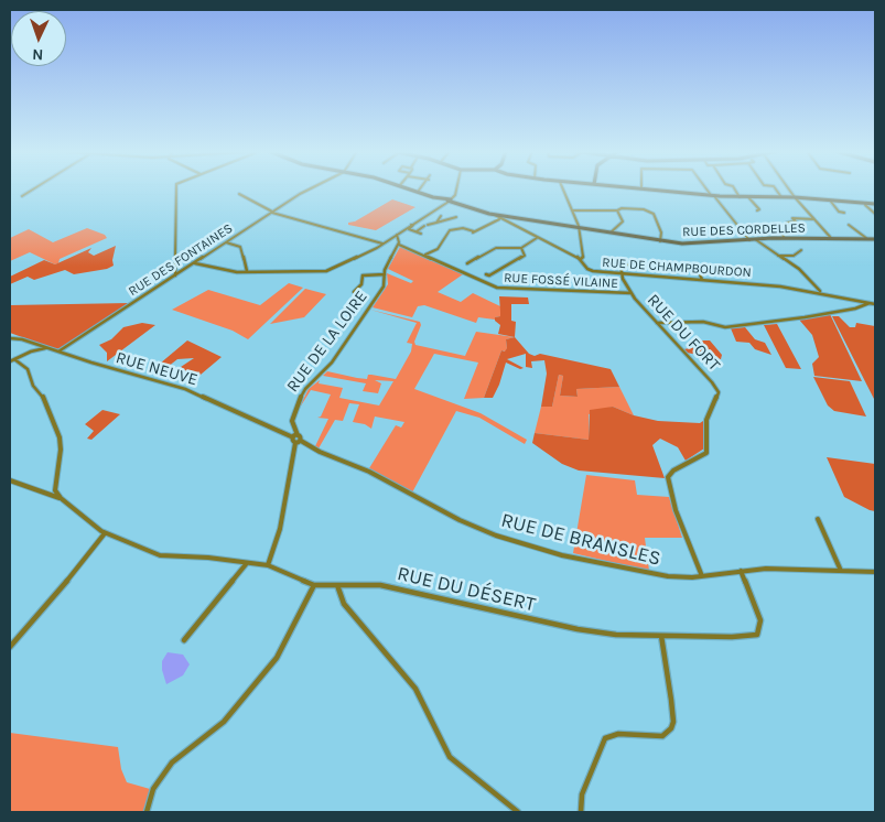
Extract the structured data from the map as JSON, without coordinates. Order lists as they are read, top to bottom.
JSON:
{
  "streets": {
    "street": [
      "RUE DES CORDELLES",
      "RUE DES FONTAINES",
      "RUE DE CHAMPBOURDON",
      "RUE FOSSÉ VILAINE",
      "RUE DU FORT",
      "RUE DE LA LOIRE",
      "RUE NEUVE",
      "RUE DE BRANSLES",
      "RUE DU DÉSERT"
    ]
  },
  "crossings": [
    ["RUE DES CORDELLES", "RUE DE CHAMPBOURDON"],
    ["RUE DES FONTAINES", "RUE NEUVE"],
    ["RUE DE CHAMPBOURDON", "RUE DU FORT"],
    ["RUE FOSSÉ VILAINE", "RUE DU FORT"],
    ["RUE FOSSÉ VILAINE", "RUE DE LA LOIRE"],
    ["RUE DU FORT", "RUE DE BRANSLES"],
    ["RUE DE BRANSLES", "RUE DU DÉSERT"]
  ],
  "north": "bottom"
}
